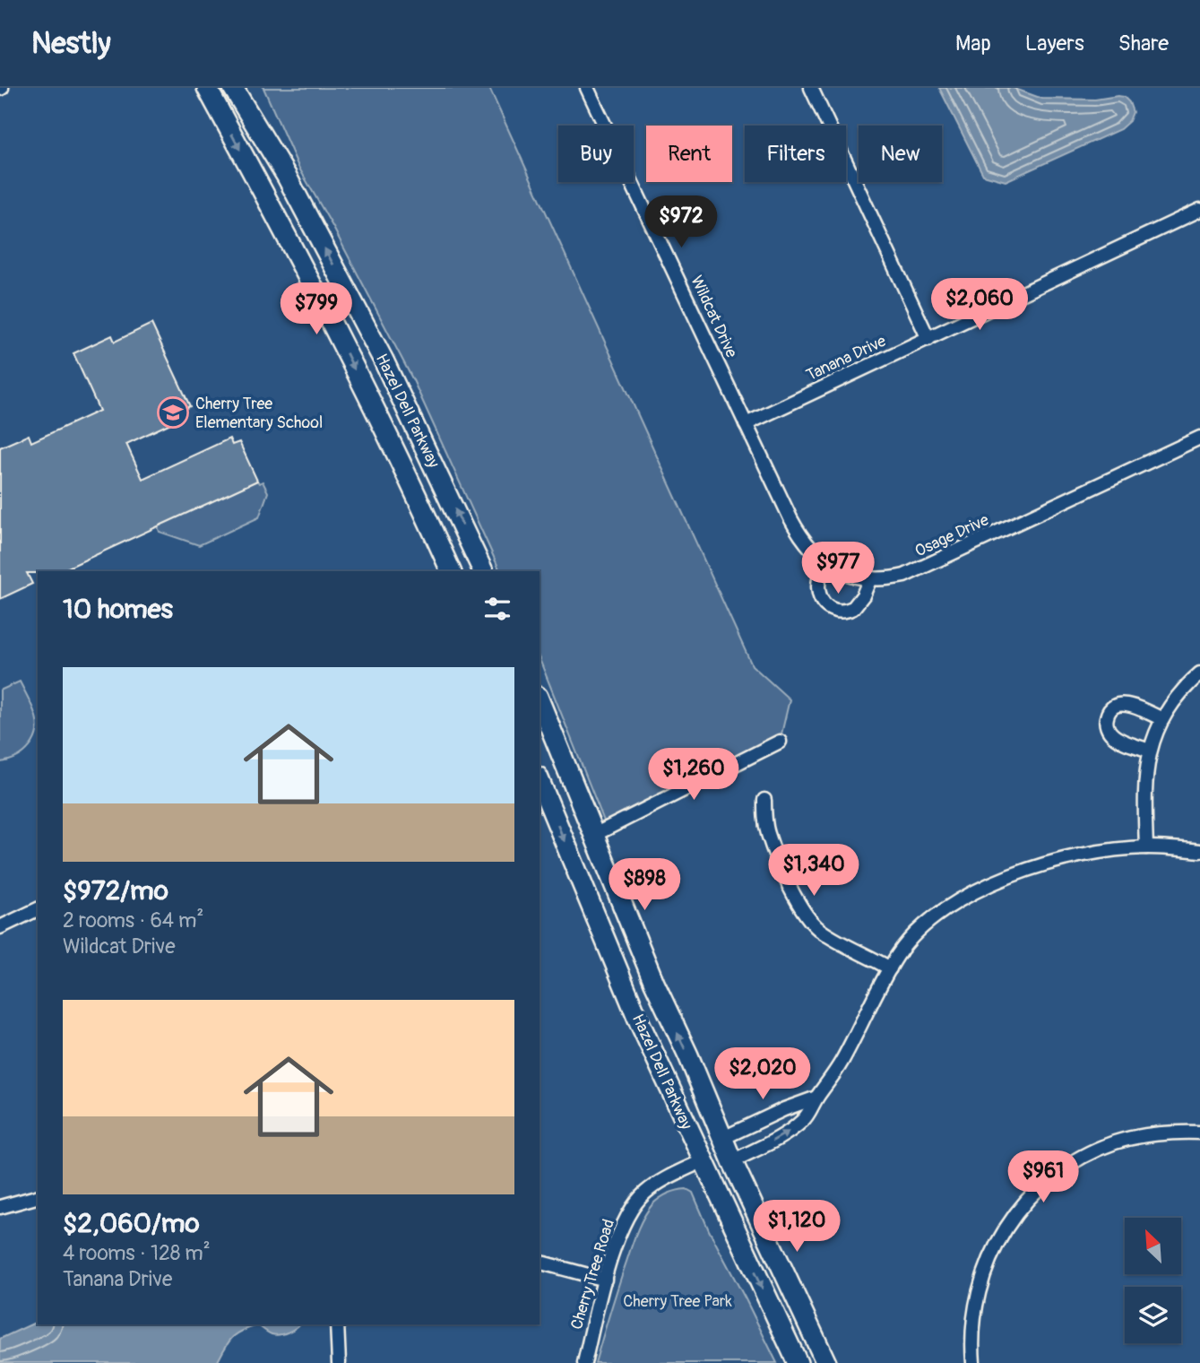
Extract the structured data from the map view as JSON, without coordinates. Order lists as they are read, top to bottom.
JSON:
{
  "streets": {
    "main road": ["Hazel Dell Parkway"],
    "street": [
      "Wildcat Drive",
      "Tanana Drive",
      "Osage Drive",
      "Cherry Tree Road"
    ]
  },
  "crossings": [
    ["Wildcat Drive", "Tanana Drive"],
    ["Wildcat Drive", "Osage Drive"],
    ["Tanana Drive", "Osage Drive"],
    ["Hazel Dell Parkway", "Cherry Tree Road"]
  ],
  "parks": ["Cherry Tree Park"],
  "places": {
    "school or university": ["Cherry Tree Elementary School"]
  },
  "north": "top left",
  "page": {
    "header": "Nestly",
    "nav": ["Map", "Layers", "Share"],
    "chip": [
      "Buy",
      "Rent",
      "Filters",
      "New"
    ],
    "price": [
      "$972",
      "$2,060",
      "$799",
      "$977",
      "$1,260",
      "$1,340",
      "$898",
      "$2,020",
      "$961",
      "$1,120"
    ],
    "heading": "10 homes",
    "list": [
      {
        "name": "$972/mo",
        "note": "2 rooms · 64 m² · Wildcat Drive"
      },
      {
        "name": "$2,060/mo",
        "note": "4 rooms · 128 m² · Tanana Drive"
      }
    ]
  }
}
